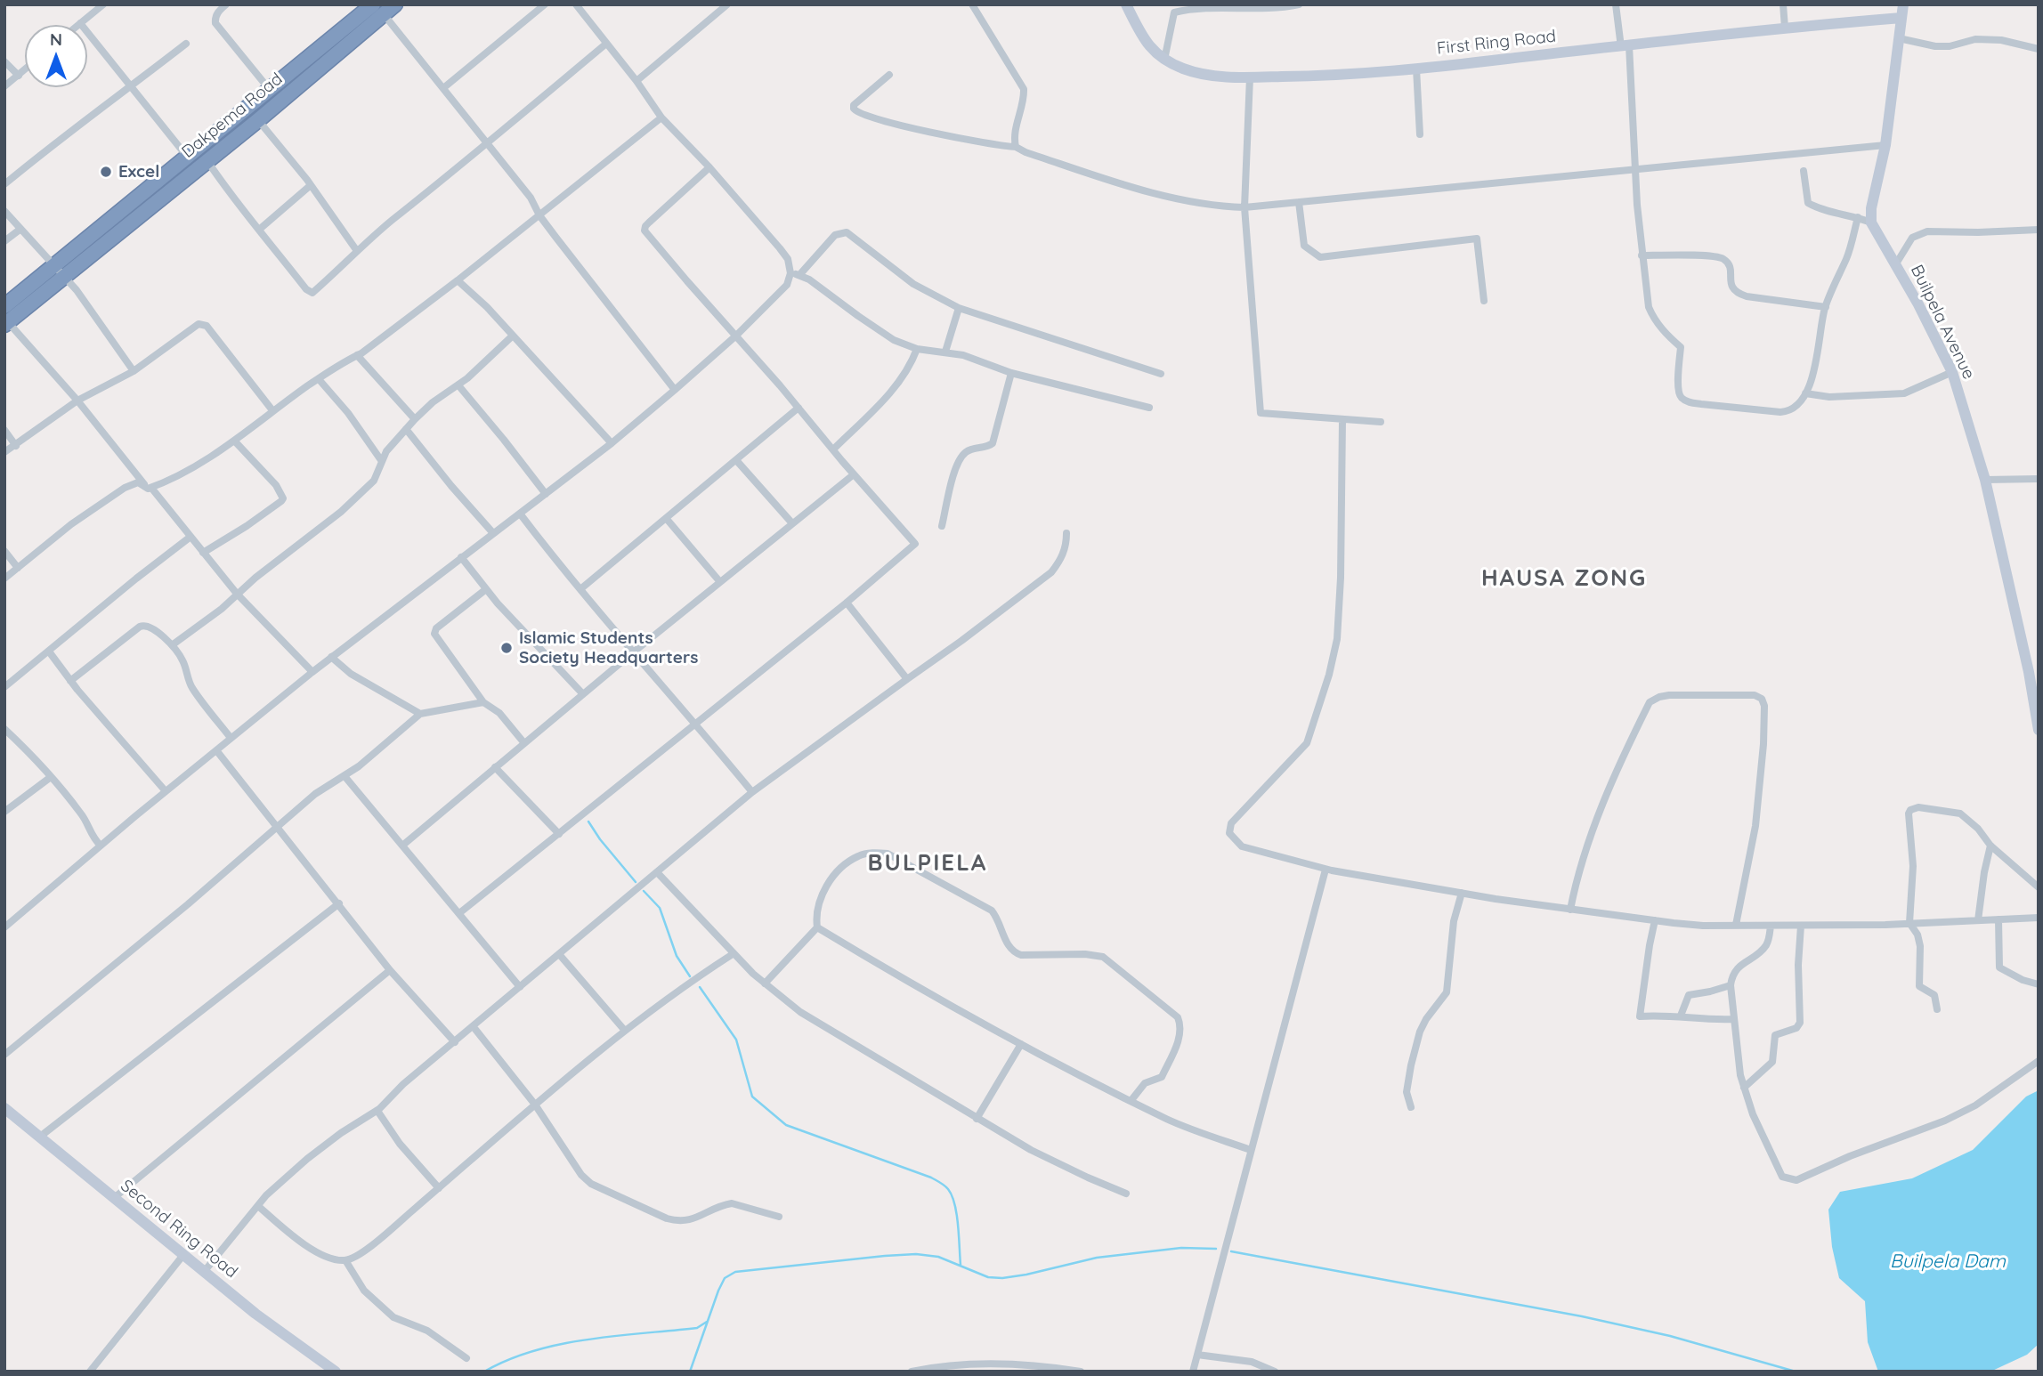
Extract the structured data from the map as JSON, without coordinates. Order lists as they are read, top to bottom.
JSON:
{
  "streets": {
    "highway": ["Dakpema Road"],
    "street": ["First Ring Road", "Builpela Avenue", "Second Ring Road"]
  },
  "districts": ["HAUSA ZONG", "BULPIELA"],
  "water": ["Builpela Dam"],
  "places": ["Excel", "Islamic Students Society Headquarters"],
  "north": "top"
}
